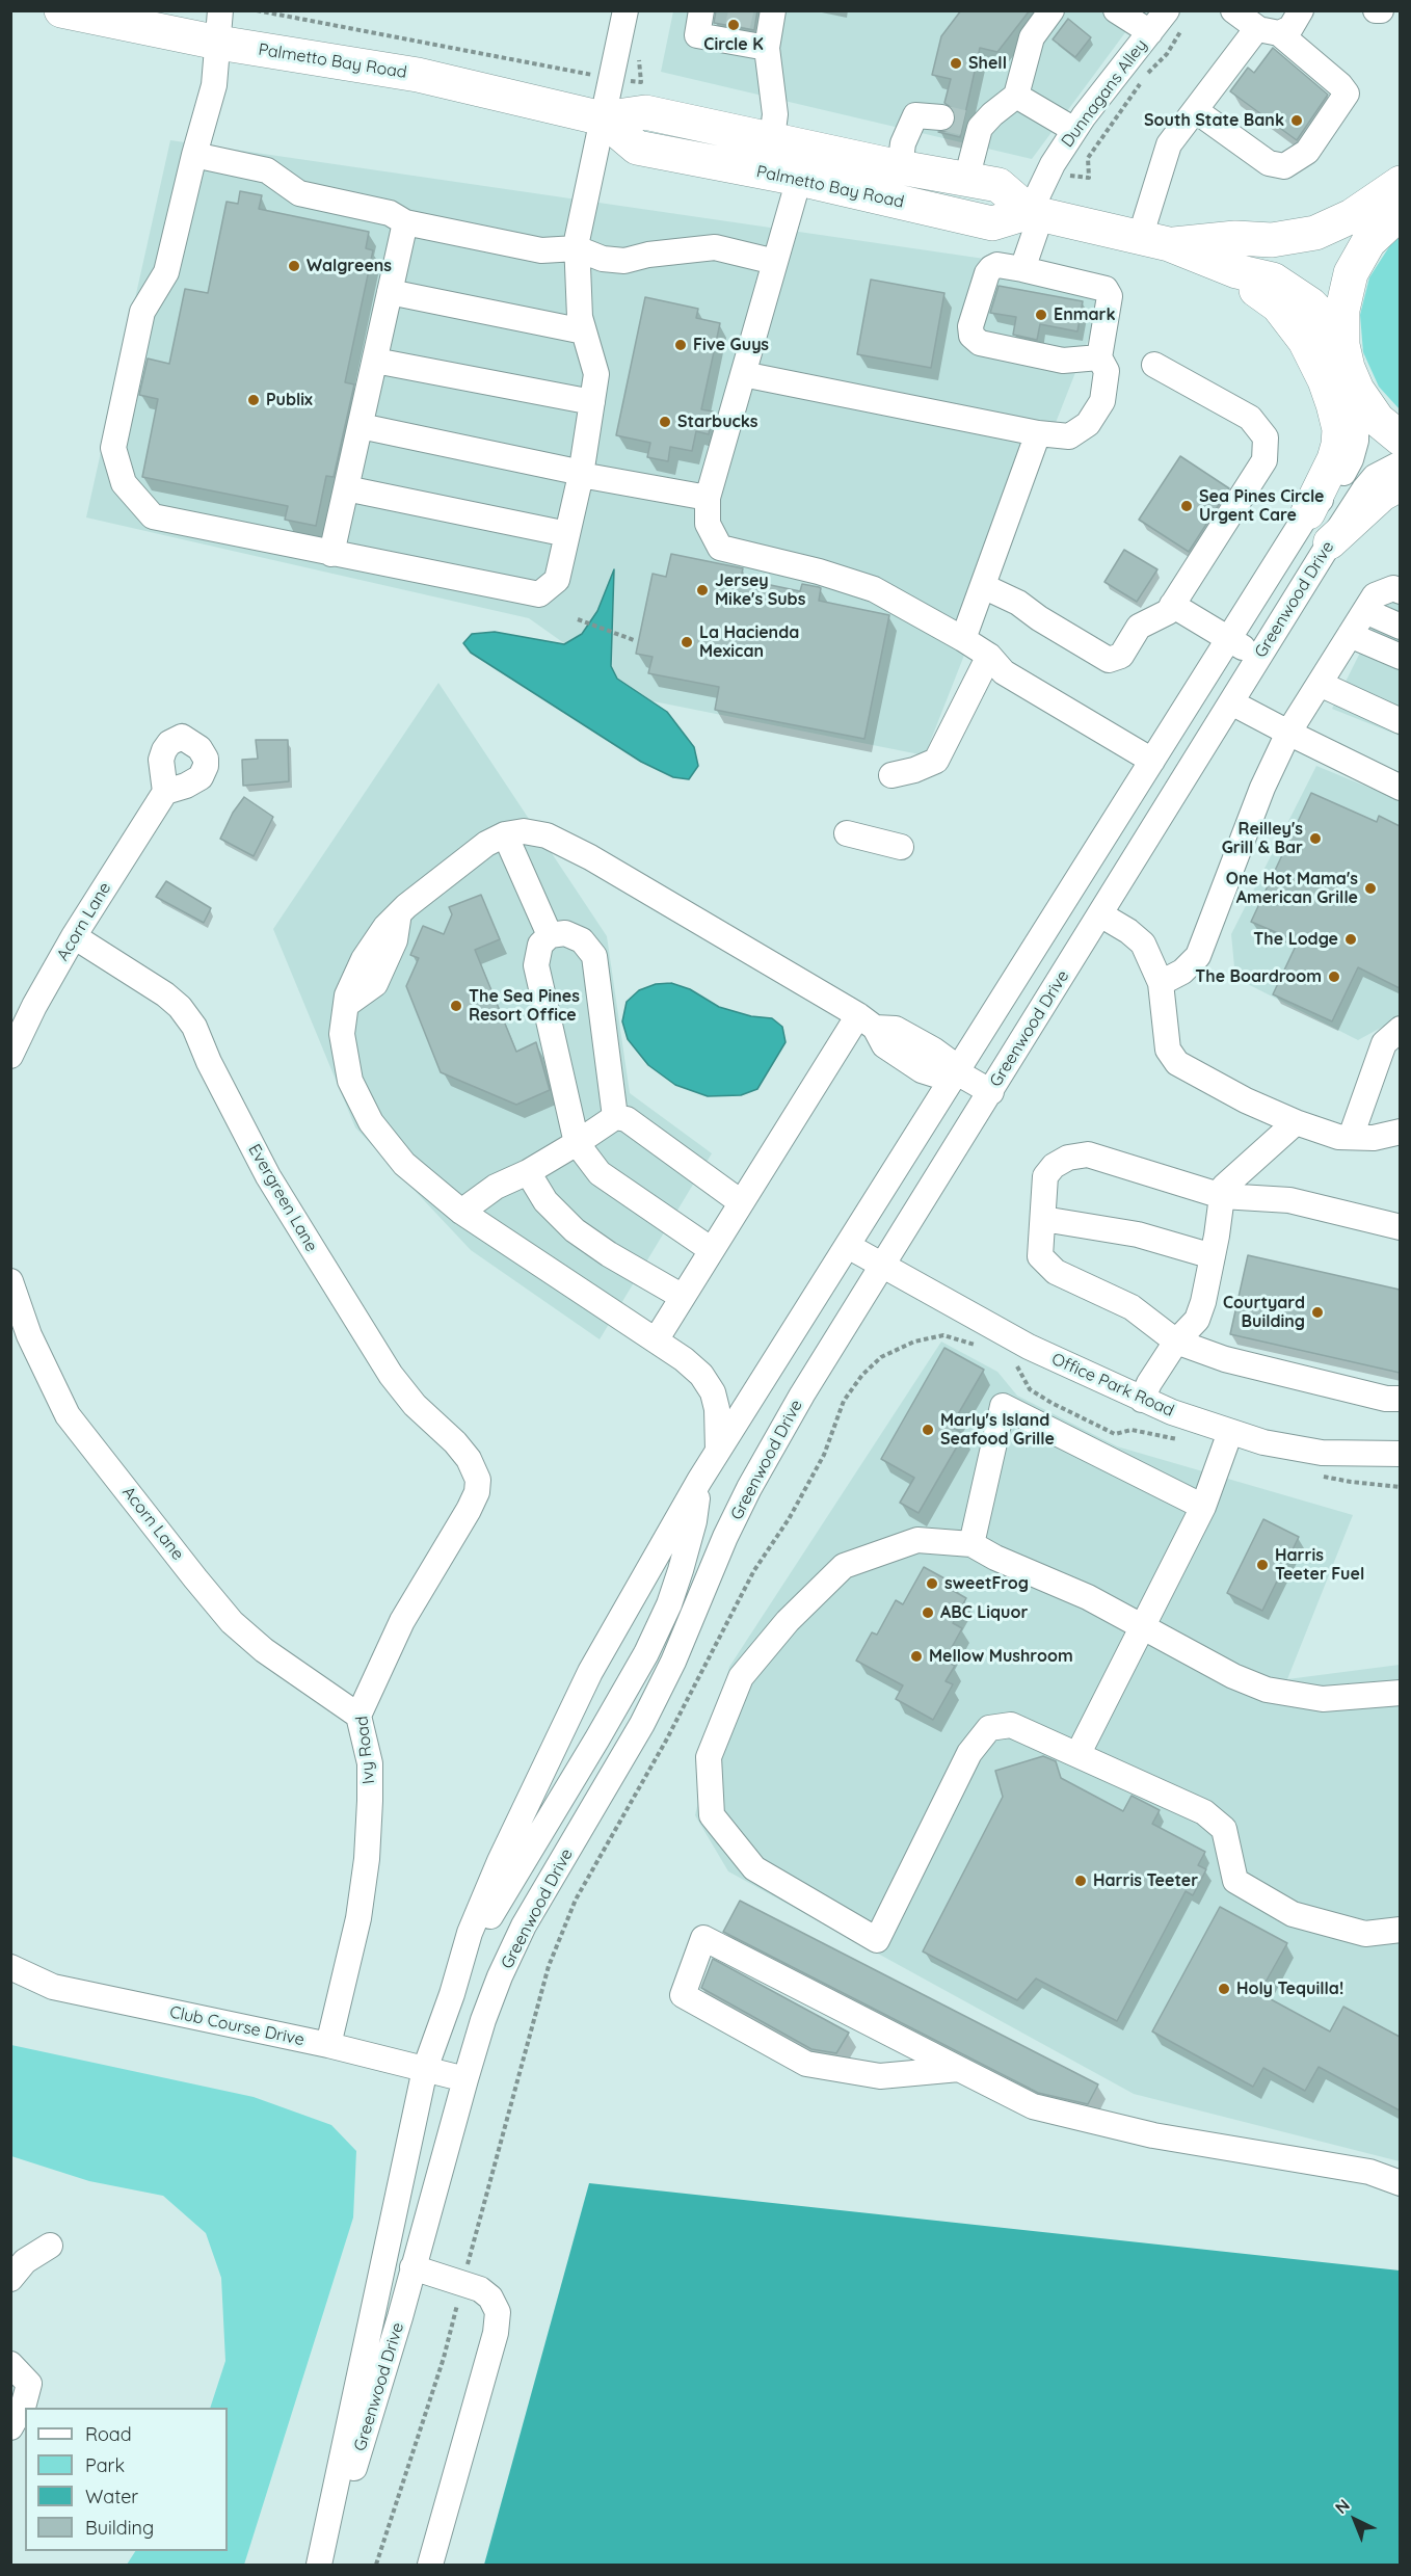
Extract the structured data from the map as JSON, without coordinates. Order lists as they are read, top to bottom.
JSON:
{
  "streets": {
    "highway": ["Palmetto Bay Road"],
    "street": [
      "Dunnagans Alley",
      "Greenwood Drive",
      "Acorn Lane",
      "Evergreen Lane",
      "Office Park Road",
      "Ivy Road",
      "Club Course Drive"
    ]
  },
  "crossings": [
    ["Palmetto Bay Road", "Dunnagans Alley"],
    ["Greenwood Drive", "Office Park Road"],
    ["Greenwood Drive", "Club Course Drive"],
    ["Acorn Lane", "Evergreen Lane"],
    ["Acorn Lane", "Ivy Road"],
    ["Evergreen Lane", "Ivy Road"],
    ["Ivy Road", "Club Course Drive"]
  ],
  "places": [
    "Circle K",
    "Shell",
    "South State Bank",
    "Walgreens",
    "Enmark",
    "Five Guys",
    "Publix",
    "Starbucks",
    "Sea Pines Circle Urgent Care",
    "Jersey Mike's Subs",
    "La Hacienda Mexican",
    "Reilley's Grill & Bar",
    "One Hot Mama's American Grille",
    "The Lodge",
    "The Boardroom",
    "The Sea Pines Resort Office",
    "Courtyard Building",
    "Marly's Island Seafood Grille",
    "Harris Teeter Fuel",
    "sweetFrog",
    "ABC Liquor",
    "Mellow Mushroom",
    "Harris Teeter",
    "Holy Tequilla!"
  ],
  "legend": [
    "Road",
    "Park",
    "Water",
    "Building"
  ],
  "north": "top left"
}
